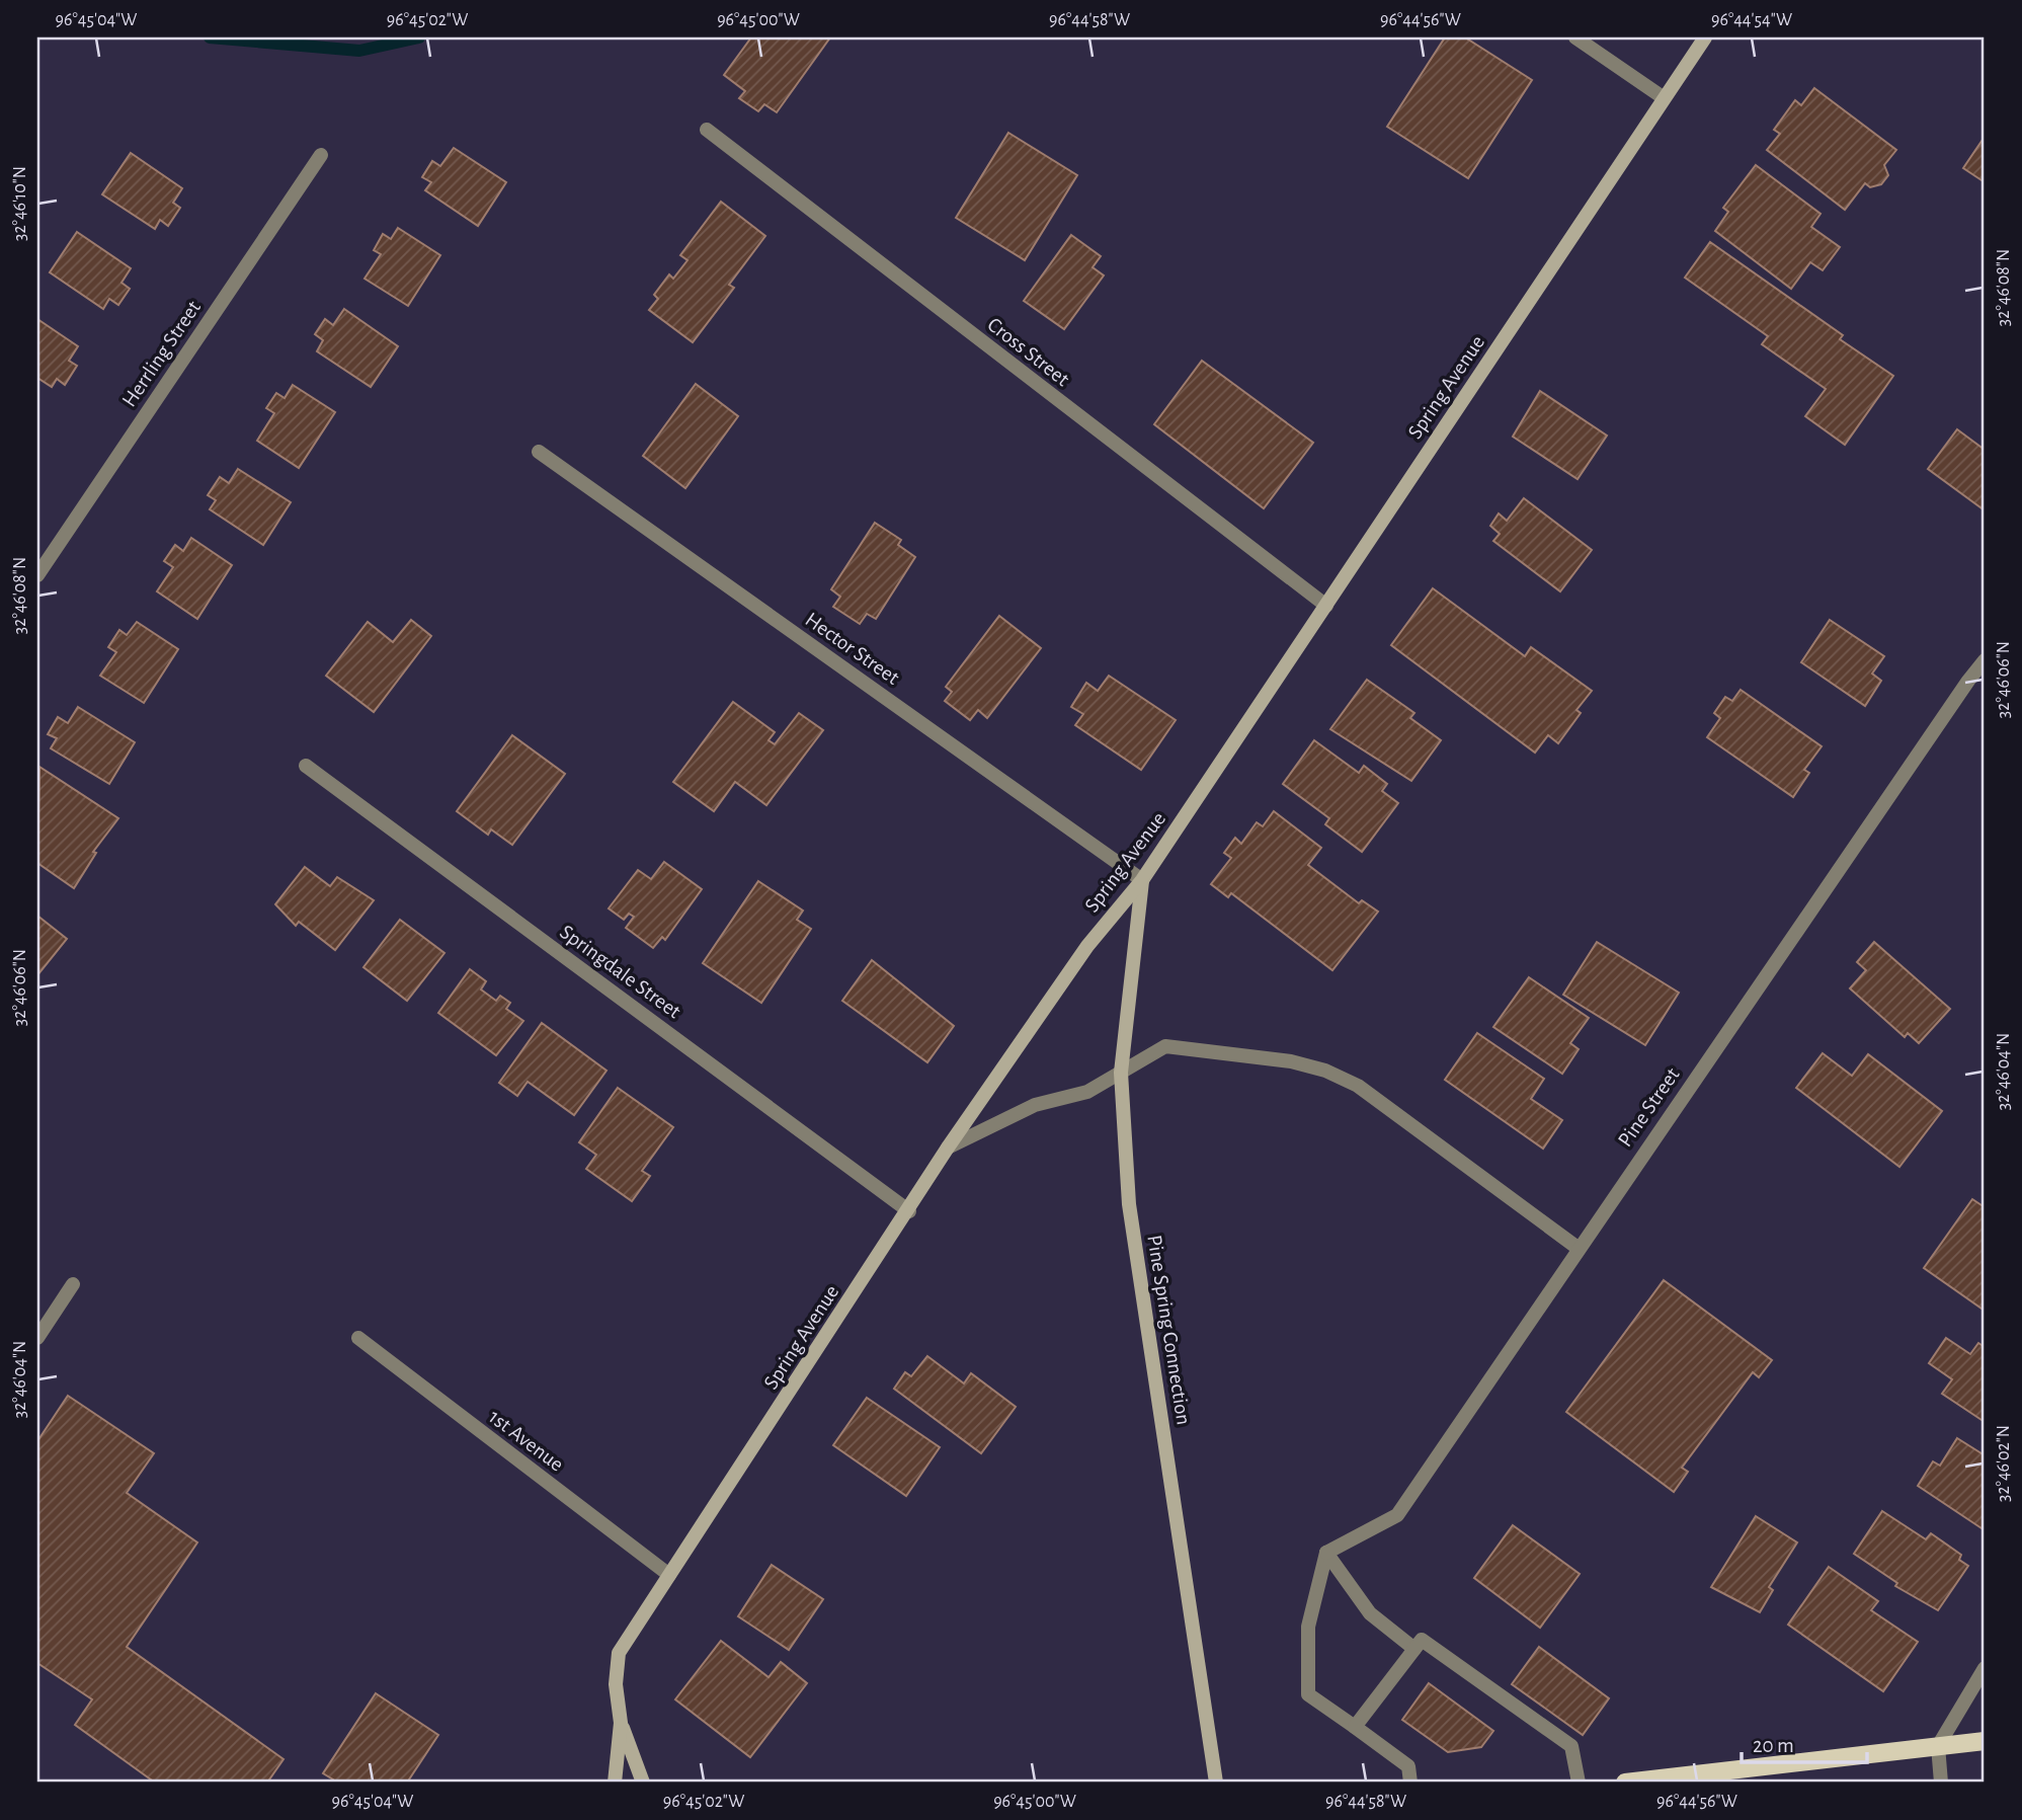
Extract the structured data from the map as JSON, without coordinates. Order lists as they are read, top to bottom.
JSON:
{
  "streets": {
    "street": [
      "Cross Street",
      "Herrling Street",
      "Spring Avenue",
      "Hector Street",
      "Springdale Street",
      "Pine Street",
      "Pine Spring Connection",
      "1st Avenue"
    ]
  },
  "crossings": [
    ["Cross Street", "Spring Avenue"],
    ["Spring Avenue", "Hector Street"],
    ["Spring Avenue", "Springdale Street"],
    ["Spring Avenue", "Pine Spring Connection"],
    ["Spring Avenue", "1st Avenue"],
    ["Hector Street", "Pine Spring Connection"]
  ],
  "scale_bar": "20 m",
  "coordinates": [
    "96°45'04\"W",
    "96°45'02\"W",
    "96°45'00\"W",
    "96°44'58\"W",
    "96°44'56\"W",
    "96°44'54\"W",
    "32°46'10\"N",
    "32°46'08\"N",
    "32°46'06\"N",
    "32°46'04\"N",
    "32°46'02\"N"
  ]
}
